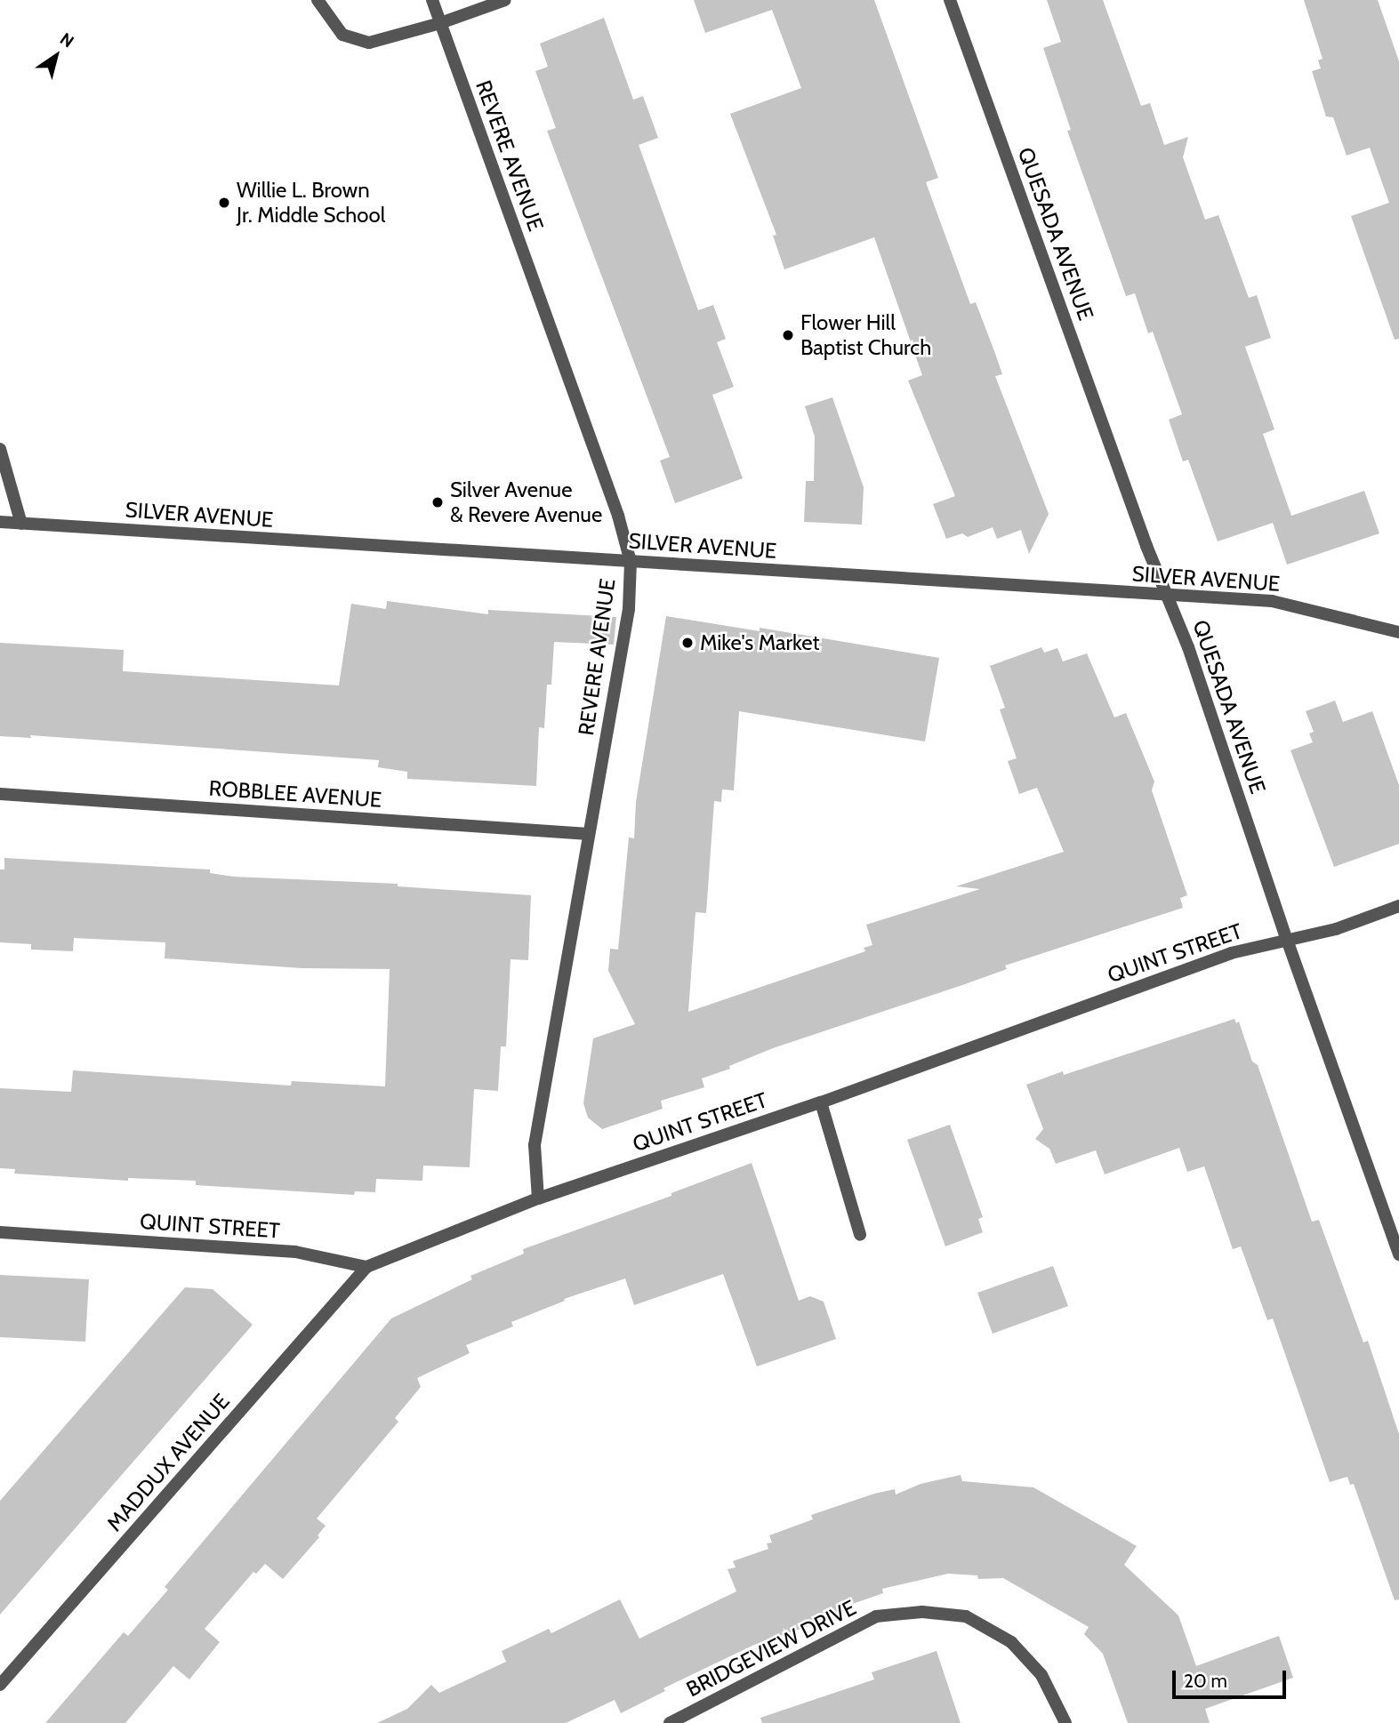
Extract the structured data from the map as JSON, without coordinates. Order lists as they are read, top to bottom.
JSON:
{
  "streets": {
    "street": [
      "REVERE AVENUE",
      "QUESADA AVENUE",
      "SILVER AVENUE",
      "ROBBLEE AVENUE",
      "QUINT STREET",
      "MADDUX AVENUE",
      "BRIDGEVIEW DRIVE"
    ]
  },
  "crossings": [
    ["REVERE AVENUE", "SILVER AVENUE"],
    ["REVERE AVENUE", "ROBBLEE AVENUE"],
    ["REVERE AVENUE", "QUINT STREET"],
    ["QUESADA AVENUE", "SILVER AVENUE"],
    ["QUESADA AVENUE", "QUINT STREET"],
    ["QUINT STREET", "MADDUX AVENUE"]
  ],
  "places": [
    "Willie L. Brown Jr. Middle School",
    "Flower Hill Baptist Church",
    "Silver Avenue & Revere Avenue",
    "Mike's Market"
  ],
  "scale_bar": "20 m",
  "north": "top right"
}
